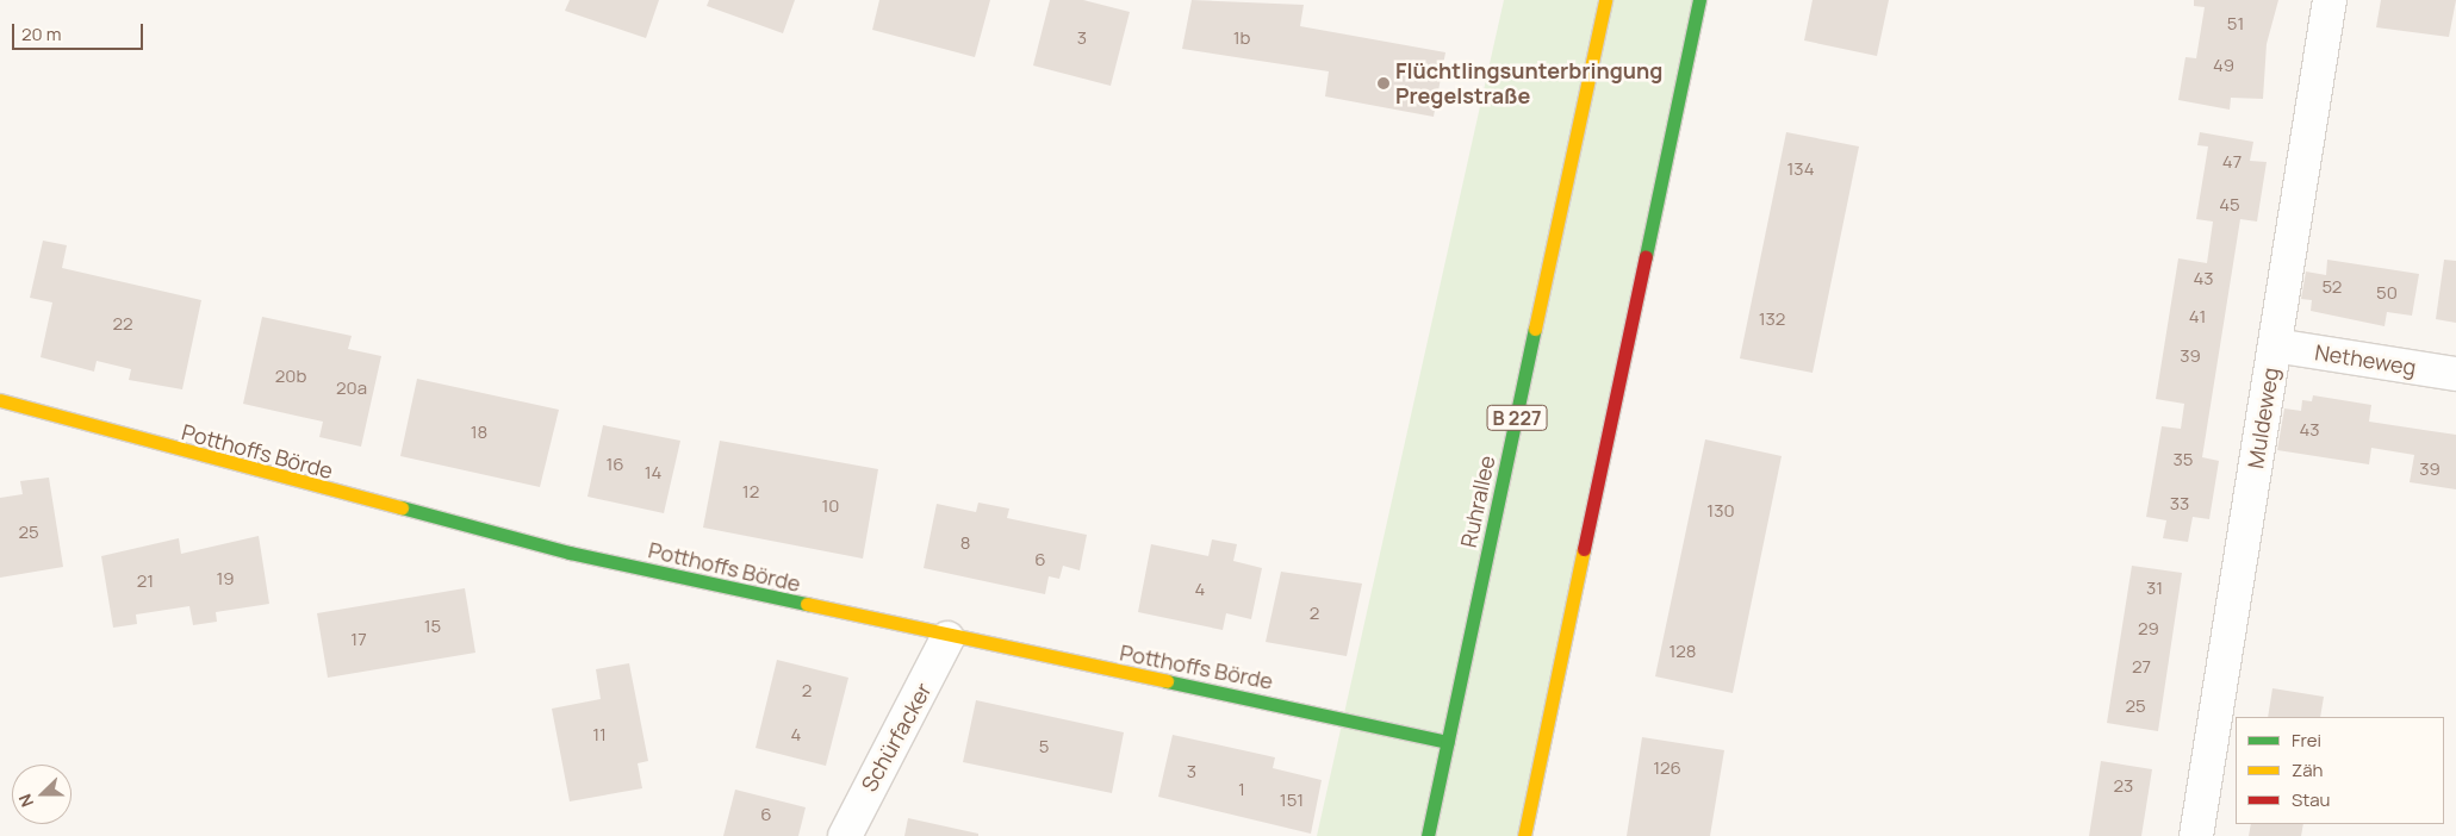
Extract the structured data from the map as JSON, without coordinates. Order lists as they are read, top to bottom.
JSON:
{
  "streets": {
    "main road": ["B 227", "Potthoffs Börde", "Ruhrallee"],
    "street": ["Netheweg", "Muldeweg", "Schürfacker"]
  },
  "crossings": [
    ["Netheweg", "Muldeweg"],
    ["Potthoffs Börde", "Ruhrallee"],
    ["Potthoffs Börde", "Schürfacker"]
  ],
  "places": ["Flüchtlingsunterbringung Pregelstraße"],
  "house_numbers": [
    "51",
    "3",
    "1b",
    "49",
    "47",
    "134",
    "45",
    "43",
    "52",
    "50",
    "41",
    "132",
    "22",
    "39",
    "20b",
    "20a",
    "43",
    "18",
    "35",
    "16",
    "39",
    "14",
    "12",
    "33",
    "10",
    "130",
    "25",
    "8",
    "6",
    "19",
    "21",
    "31",
    "4",
    "2",
    "15",
    "29",
    "17",
    "128",
    "27",
    "2",
    "25",
    "11",
    "4",
    "5",
    "126",
    "3",
    "23",
    "1",
    "151",
    "6"
  ],
  "legend": ["Frei", "Zäh", "Stau"],
  "scale_bar": "20 m",
  "north": "left"
}
